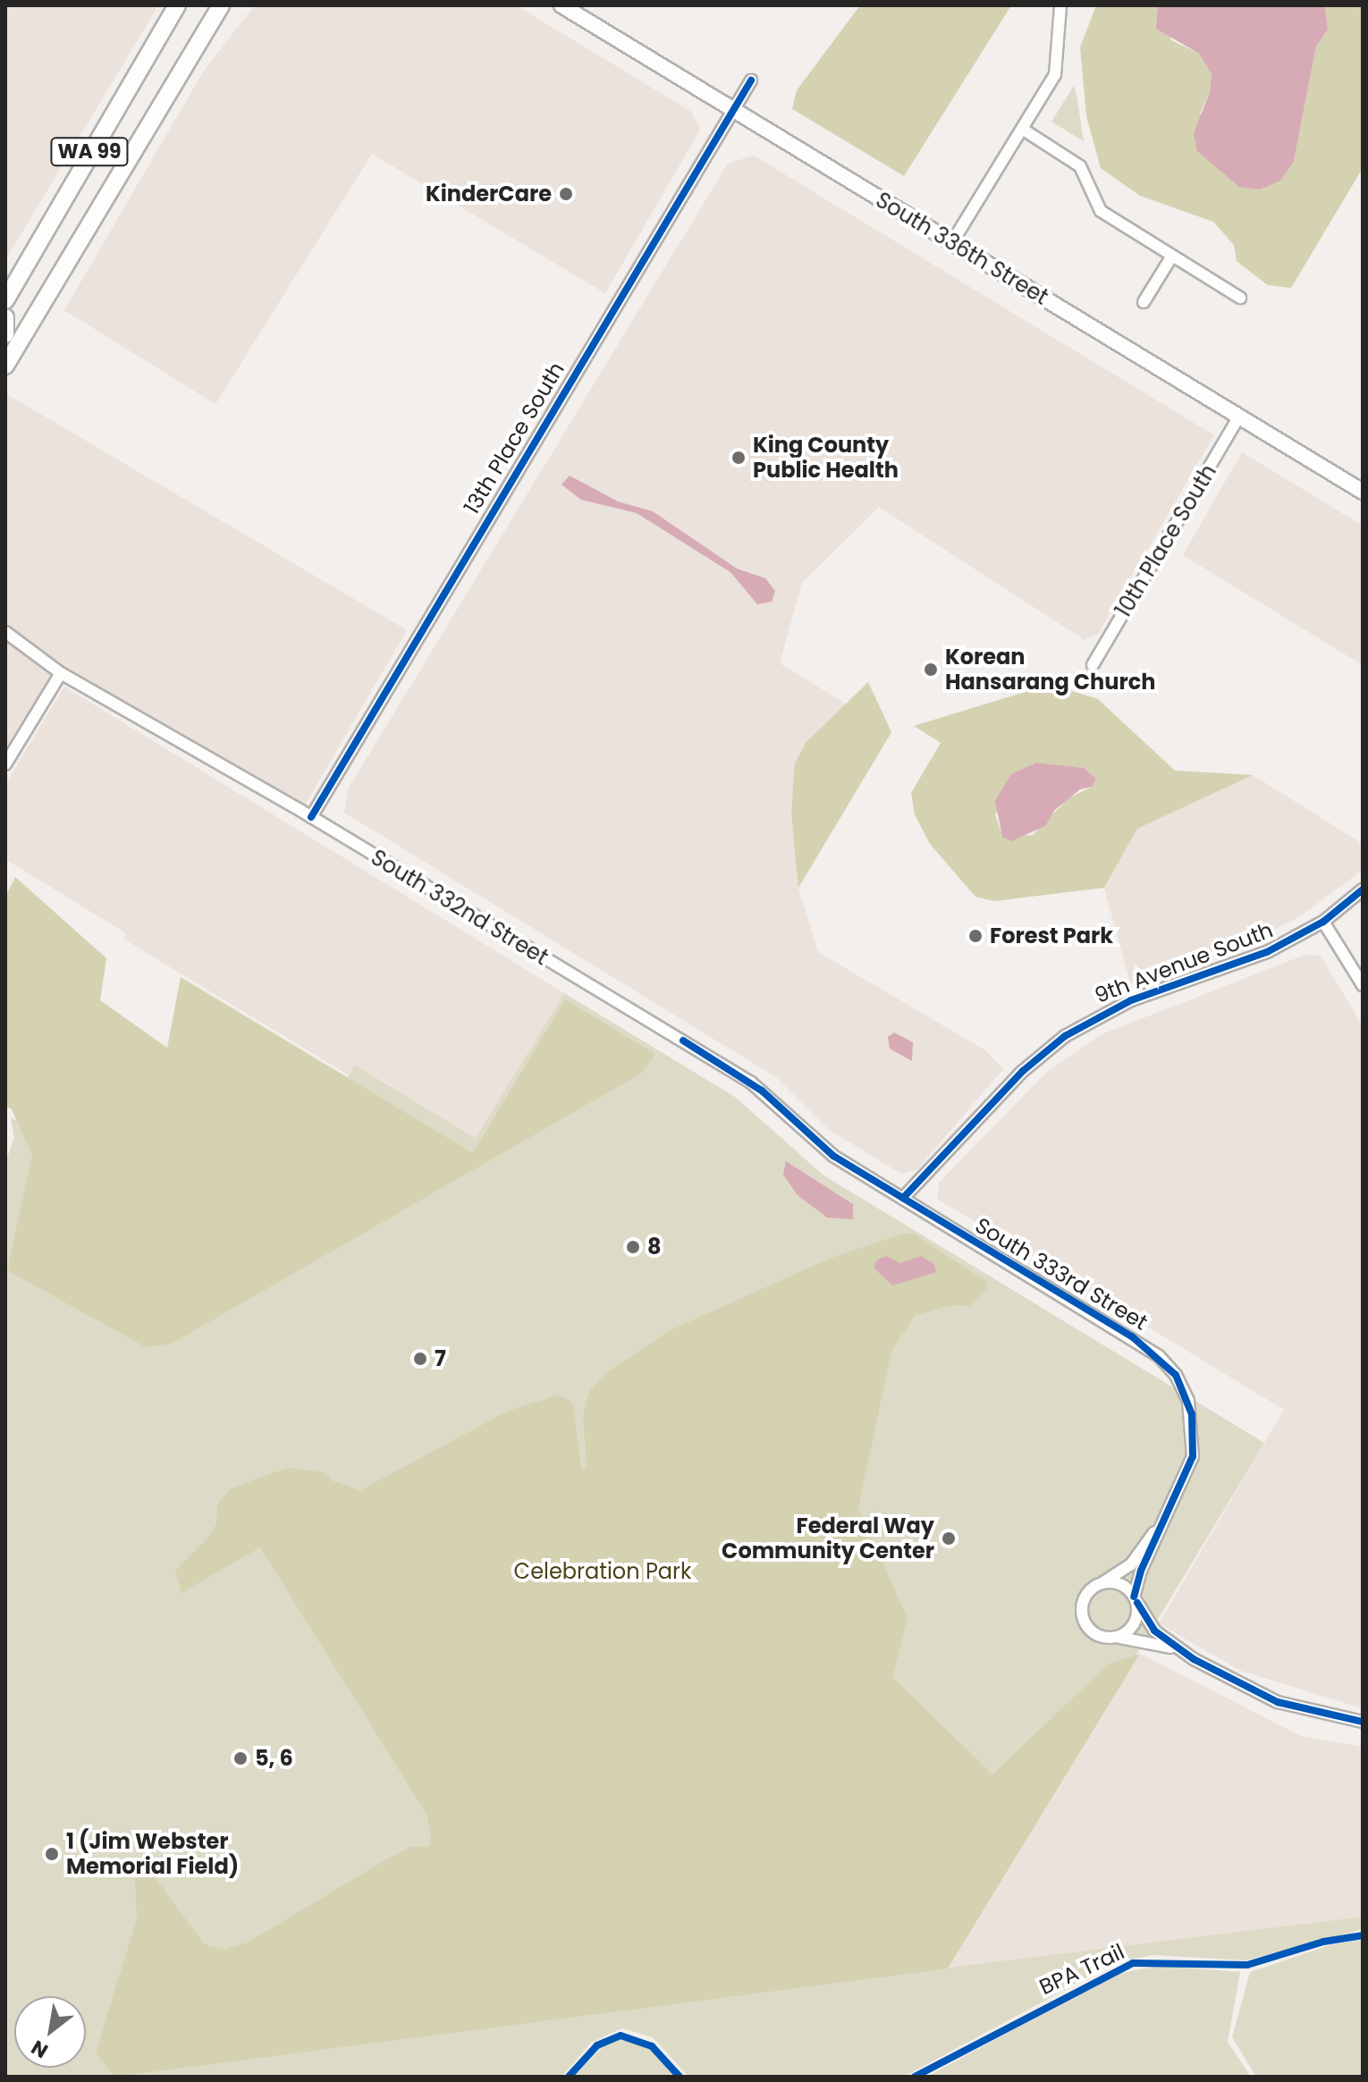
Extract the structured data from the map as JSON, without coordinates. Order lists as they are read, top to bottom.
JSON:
{
  "streets": {
    "main road": ["WA 99", "South 336th Street"],
    "street": [
      "13th Place South",
      "10th Place South",
      "South 332nd Street",
      "9th Avenue South",
      "South 333rd Street"
    ],
    "cycle path": ["BPA Trail"]
  },
  "crossings": [
    ["South 336th Street", "13th Place South"],
    ["South 336th Street", "10th Place South"],
    ["13th Place South", "South 332nd Street"],
    ["South 332nd Street", "9th Avenue South"],
    ["South 332nd Street", "South 333rd Street"],
    ["9th Avenue South", "South 333rd Street"]
  ],
  "parks": ["Celebration Park"],
  "places": [
    "KinderCare",
    "King County Public Health",
    "Korean Hansarang Church",
    "Forest Park",
    "8",
    "7",
    "Federal Way Community Center",
    "5, 6",
    "1 (Jim Webster Memorial Field)"
  ],
  "north": "bottom left"
}
